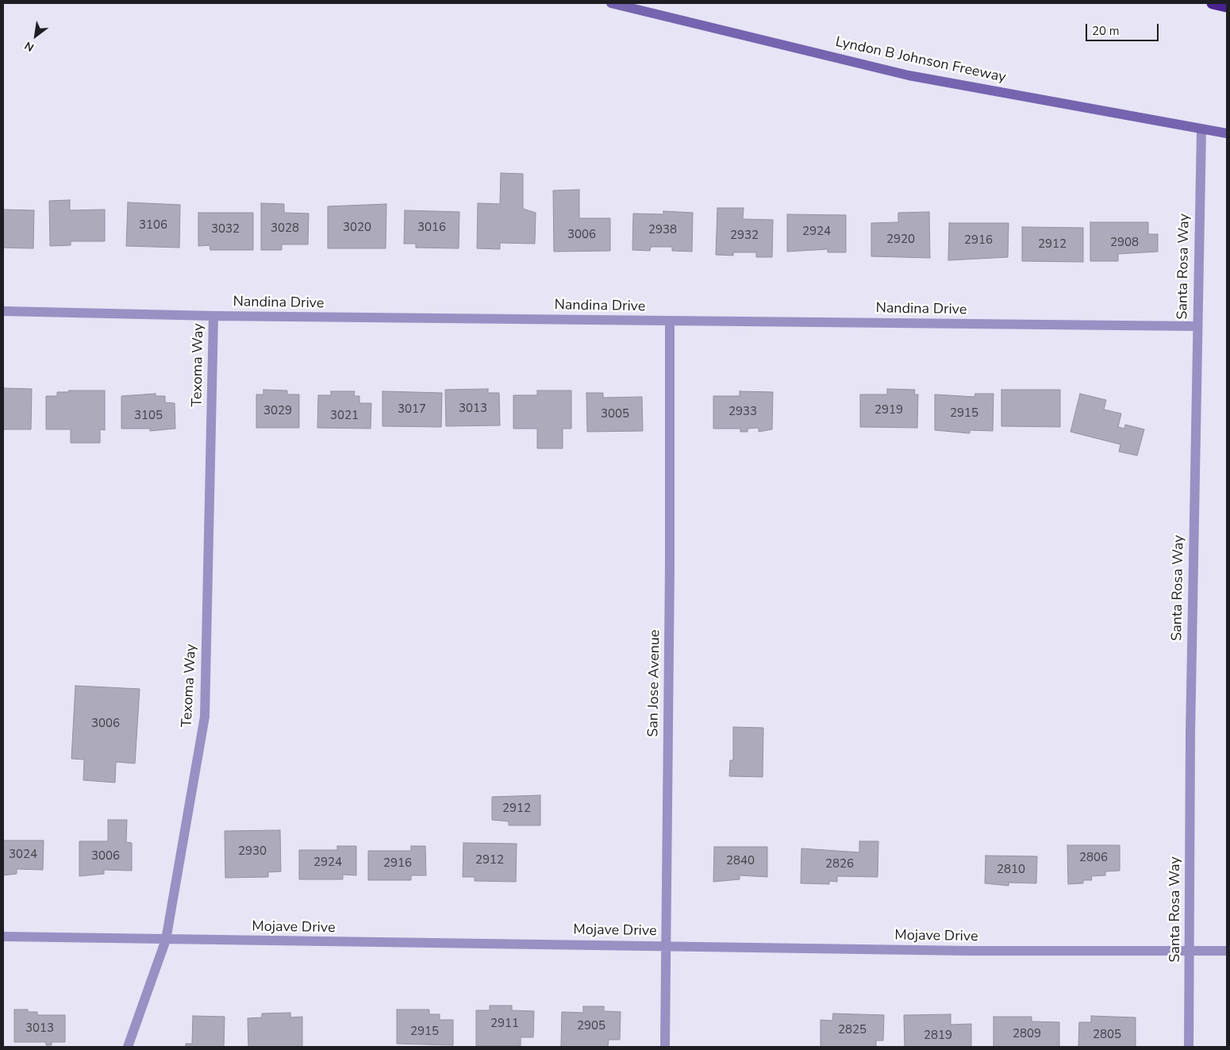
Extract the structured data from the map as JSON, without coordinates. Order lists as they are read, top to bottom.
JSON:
{
  "streets": {
    "main road": ["Lyndon B Johnson Freeway"],
    "street": [
      "Santa Rosa Way",
      "Nandina Drive",
      "Texoma Way",
      "San Jose Avenue",
      "Mojave Drive"
    ]
  },
  "crossings": [
    ["Lyndon B Johnson Freeway", "Santa Rosa Way"],
    ["Santa Rosa Way", "Nandina Drive"],
    ["Santa Rosa Way", "Mojave Drive"],
    ["Nandina Drive", "Texoma Way"],
    ["Nandina Drive", "San Jose Avenue"],
    ["Texoma Way", "Mojave Drive"],
    ["San Jose Avenue", "Mojave Drive"]
  ],
  "house_numbers": [
    "3106",
    "3020",
    "3016",
    "3028",
    "3032",
    "2938",
    "2924",
    "3006",
    "2932",
    "2920",
    "2916",
    "2908",
    "2912",
    "3013",
    "3017",
    "2919",
    "3029",
    "2933",
    "2915",
    "3005",
    "3105",
    "3021",
    "3006",
    "2912",
    "2930",
    "3024",
    "3006",
    "2806",
    "2912",
    "2840",
    "2924",
    "2916",
    "2826",
    "2810",
    "2911",
    "2905",
    "3013",
    "2825",
    "2915",
    "2809",
    "2805",
    "2819"
  ],
  "scale_bar": "20 m",
  "north": "bottom left"
}
